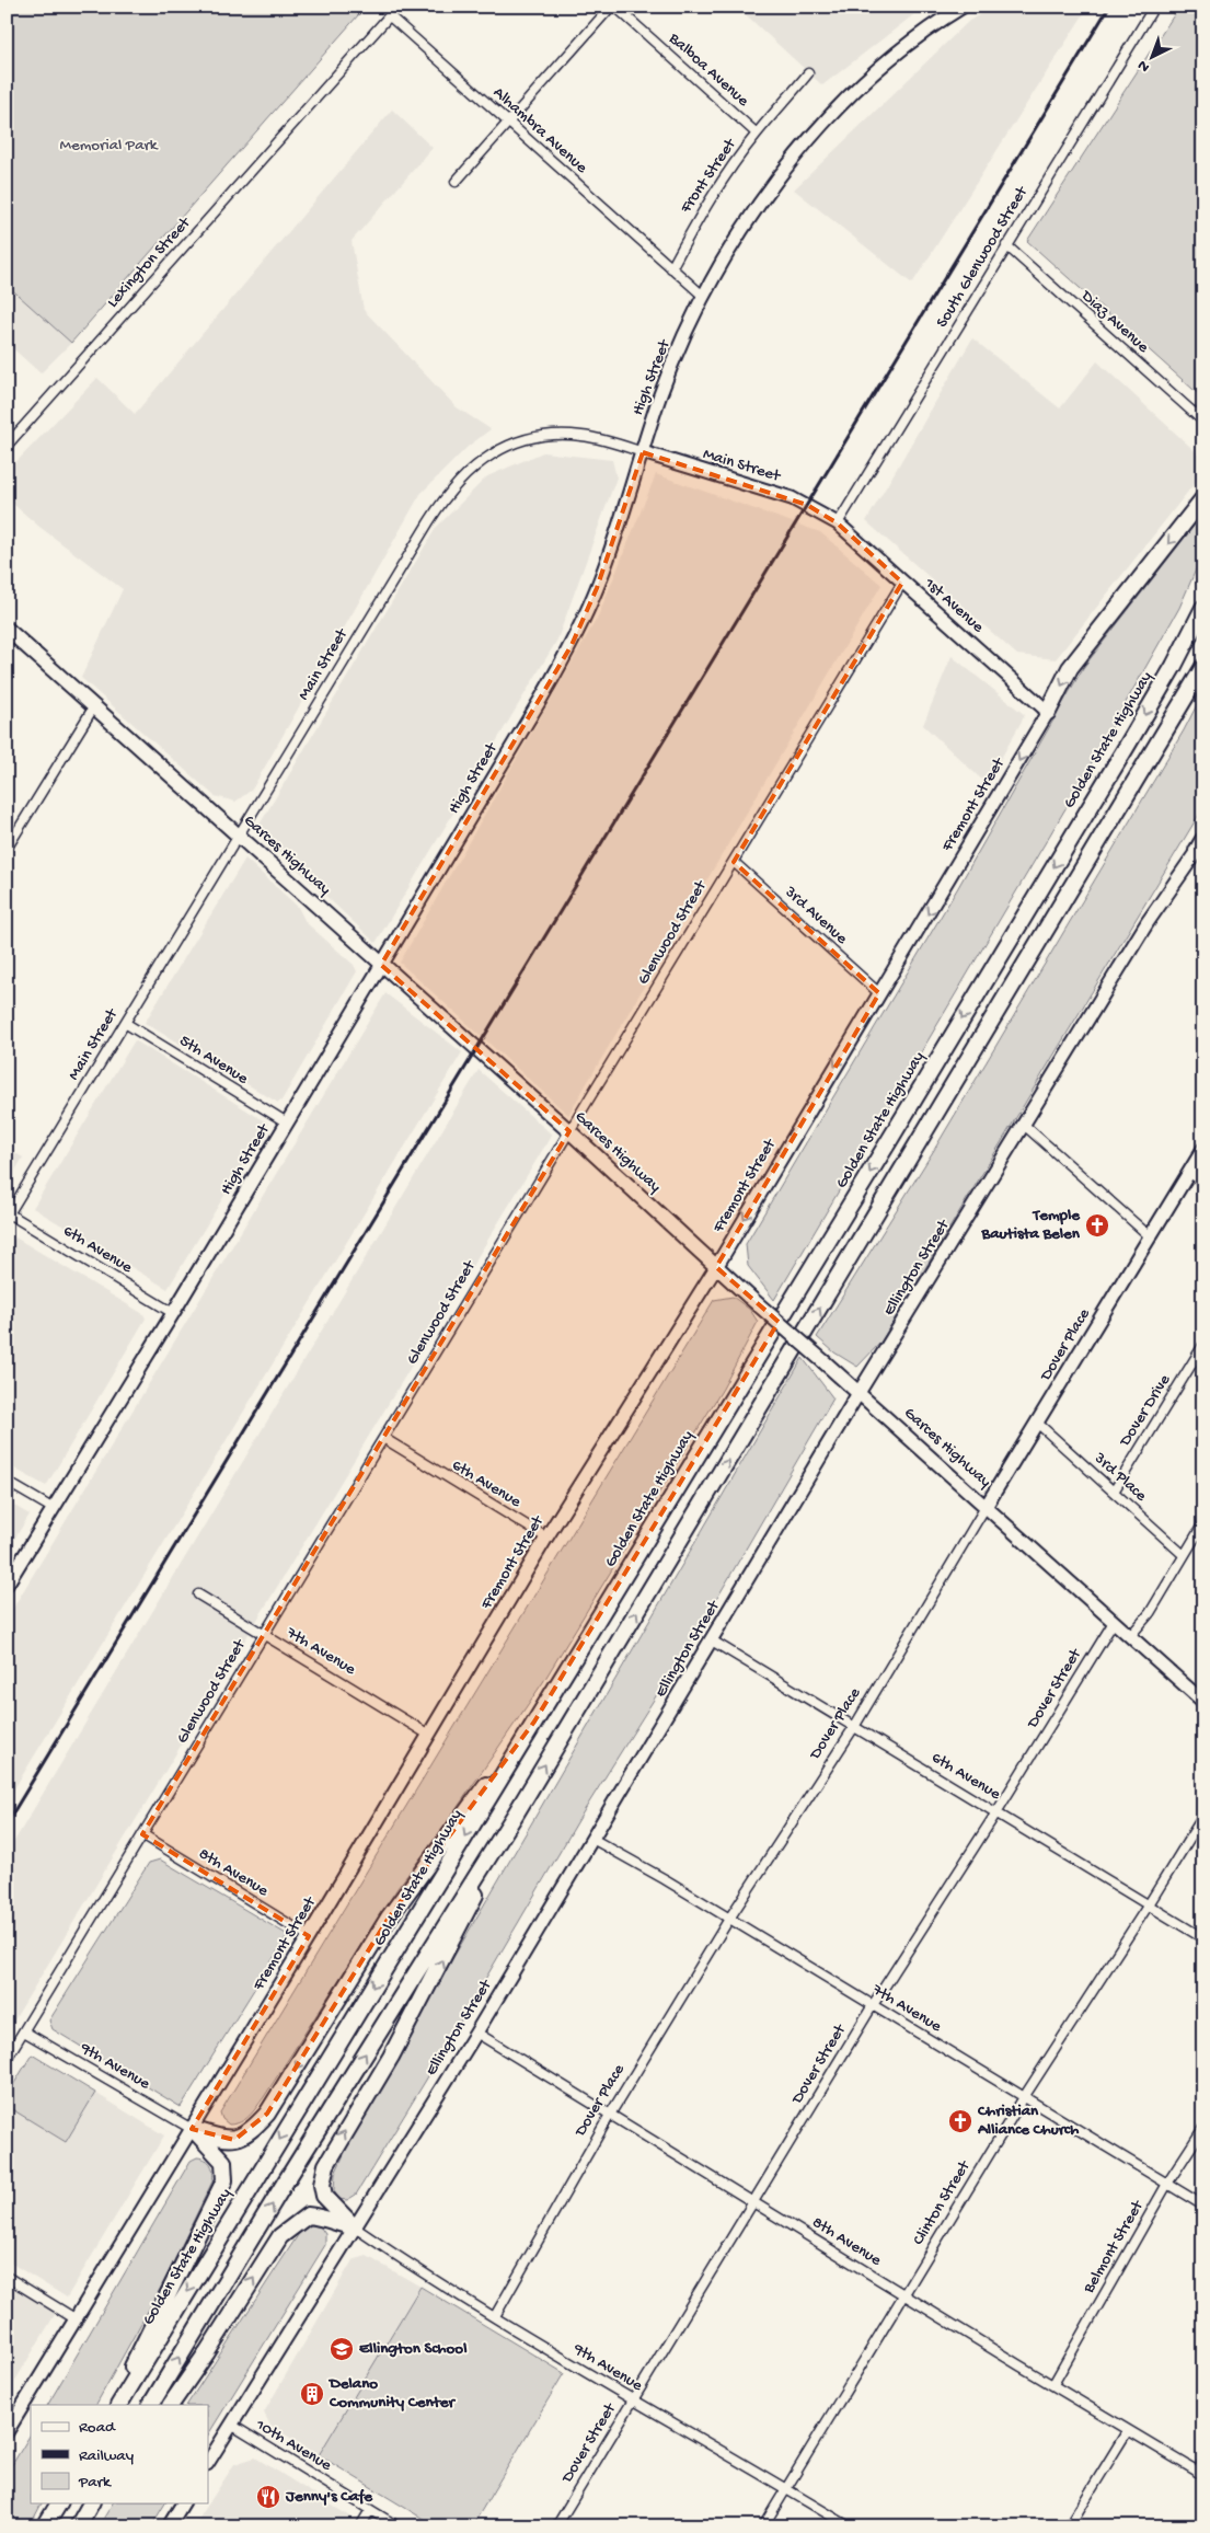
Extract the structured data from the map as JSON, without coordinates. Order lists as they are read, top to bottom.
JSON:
{
  "streets": {
    "highway": ["Golden State Highway"],
    "main road": ["Garces Highway"],
    "street": [
      "Balboa Avenue",
      "Alhambra Avenue",
      "Front Street",
      "South Glenwood Street",
      "Lexington Street",
      "Diaz Avenue",
      "High Street",
      "Main Street",
      "1st Avenue",
      "Fremont Street",
      "3rd Avenue",
      "Glenwood Street",
      "5th Avenue",
      "6th Avenue",
      "Ellington Street",
      "Dover Place",
      "Dover Drive",
      "3rd Place",
      "7th Avenue",
      "Dover Street",
      "8th Avenue",
      "9th Avenue",
      "Clinton Street",
      "Belmont Street",
      "10th Avenue"
    ]
  },
  "crossings": [
    ["Balboa Avenue", "Front Street"],
    ["Alhambra Avenue", "Front Street"],
    ["Alhambra Avenue", "Lexington Street"],
    ["South Glenwood Street", "Diaz Avenue"],
    ["South Glenwood Street", "Main Street"],
    ["South Glenwood Street", "1st Avenue"],
    ["High Street", "Main Street"],
    ["High Street", "Garces Highway"],
    ["High Street", "5th Avenue"],
    ["High Street", "6th Avenue"],
    ["Main Street", "1st Avenue"],
    ["Main Street", "Garces Highway"],
    ["Main Street", "5th Avenue"],
    ["Main Street", "6th Avenue"],
    ["1st Avenue", "Fremont Street"],
    ["1st Avenue", "Glenwood Street"],
    ["Fremont Street", "Garces Highway"],
    ["Fremont Street", "3rd Avenue"],
    ["Fremont Street", "6th Avenue"],
    ["Fremont Street", "7th Avenue"],
    ["Fremont Street", "8th Avenue"],
    ["Fremont Street", "9th Avenue"],
    ["Garces Highway", "Glenwood Street"],
    ["Garces Highway", "Ellington Street"],
    ["Garces Highway", "Dover Place"],
    ["Garces Highway", "Dover Street"],
    ["3rd Avenue", "Glenwood Street"],
    ["Glenwood Street", "6th Avenue"],
    ["Glenwood Street", "7th Avenue"],
    ["Glenwood Street", "8th Avenue"],
    ["Glenwood Street", "9th Avenue"],
    ["6th Avenue", "Ellington Street"],
    ["6th Avenue", "Dover Place"],
    ["6th Avenue", "Dover Street"],
    ["6th Avenue", "Clinton Street"],
    ["Ellington Street", "7th Avenue"],
    ["Ellington Street", "8th Avenue"],
    ["Ellington Street", "9th Avenue"],
    ["Ellington Street", "10th Avenue"],
    ["Dover Place", "3rd Place"],
    ["Dover Place", "7th Avenue"],
    ["Dover Place", "8th Avenue"],
    ["Dover Place", "9th Avenue"],
    ["Dover Drive", "3rd Place"],
    ["7th Avenue", "Dover Street"],
    ["7th Avenue", "Clinton Street"],
    ["7th Avenue", "Belmont Street"],
    ["Dover Street", "8th Avenue"],
    ["Dover Street", "9th Avenue"],
    ["8th Avenue", "Clinton Street"],
    ["8th Avenue", "Belmont Street"],
    ["9th Avenue", "Clinton Street"]
  ],
  "parks": ["Memorial Park"],
  "places": {
    "church": ["Temple Bautista Belen", "Christian Alliance Church"],
    "school or university": ["Ellington School"],
    "building": ["Delano Community Center"],
    "restaurant": ["Jenny's Cafe"]
  },
  "legend": ["Road", "Railway", "Park"],
  "north": "bottom left"
}
